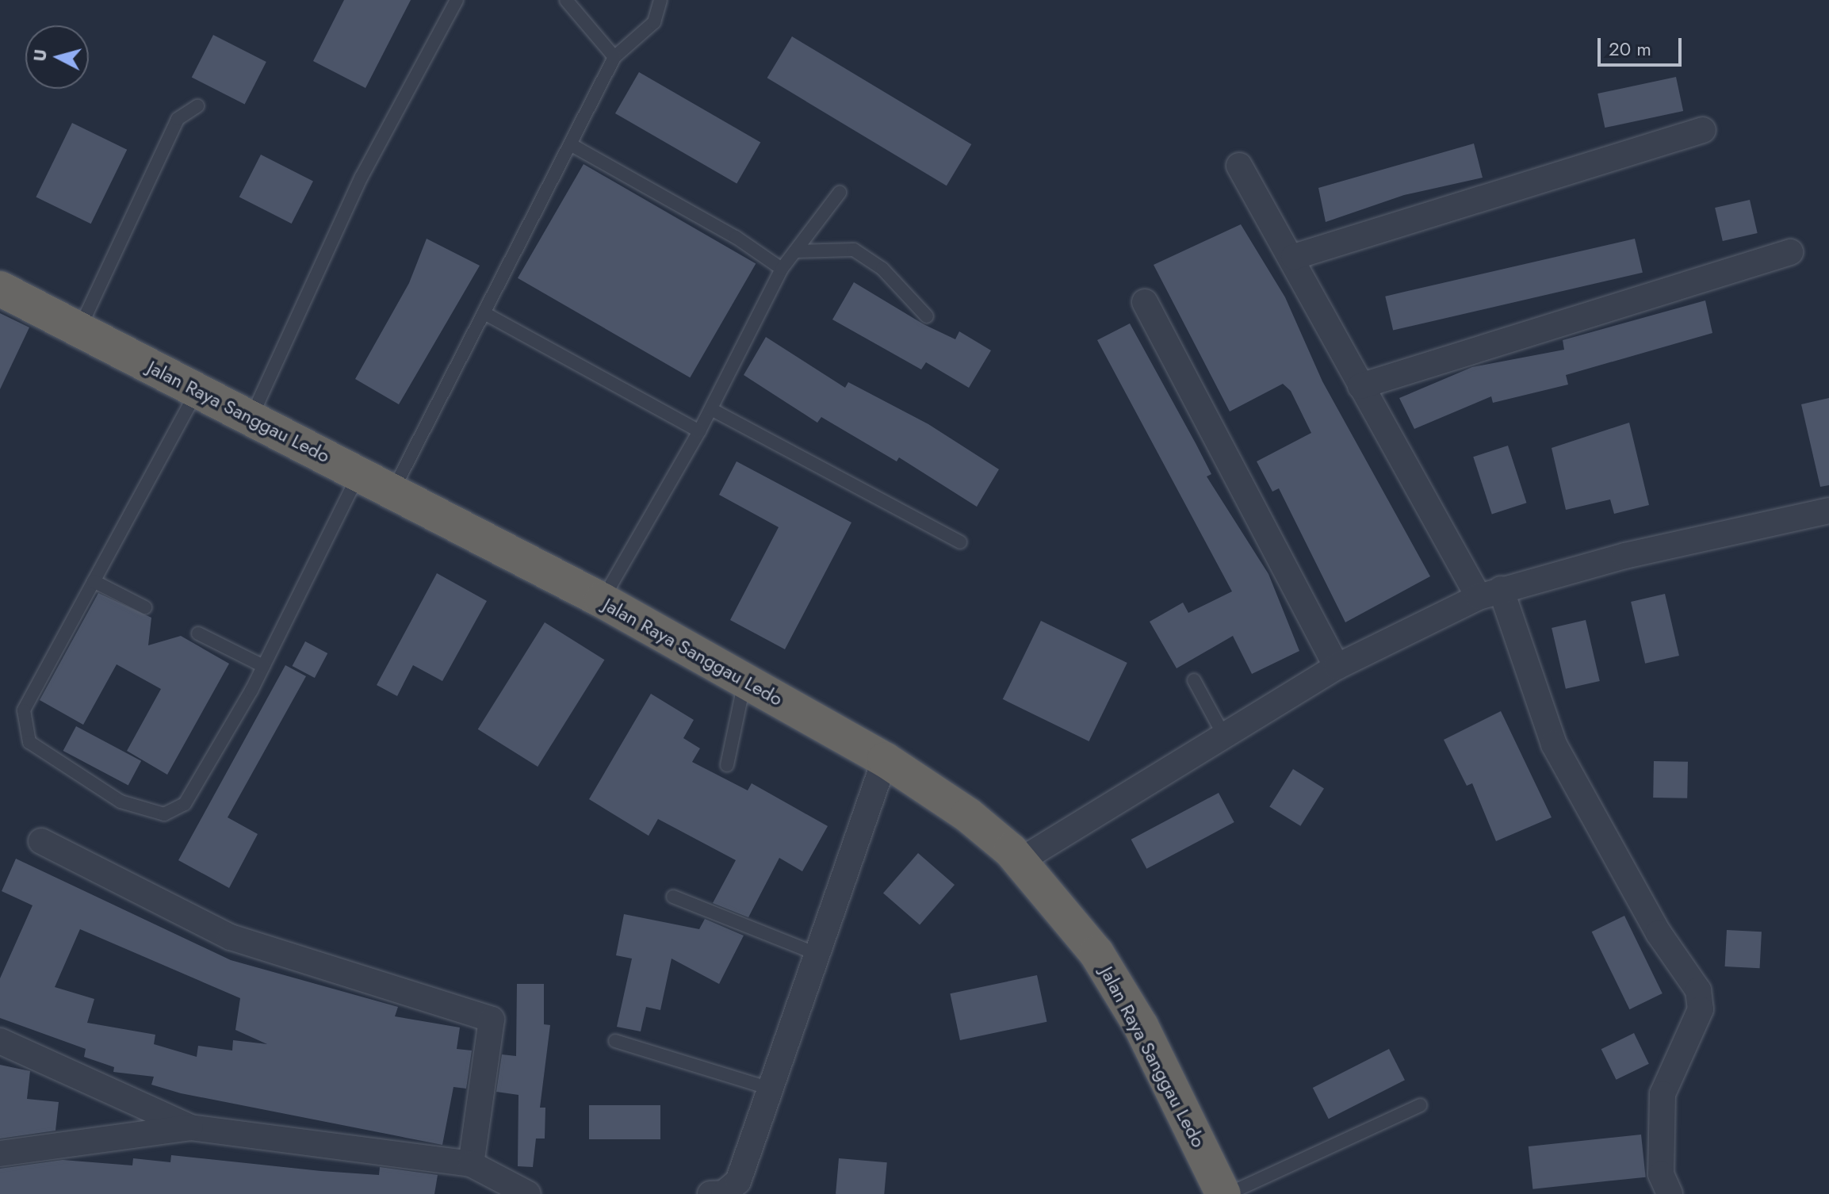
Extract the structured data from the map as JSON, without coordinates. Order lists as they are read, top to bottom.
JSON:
{
  "streets": {
    "highway": ["Jalan Raya Sanggau Ledo"]
  },
  "scale_bar": "20 m",
  "north": "left"
}
